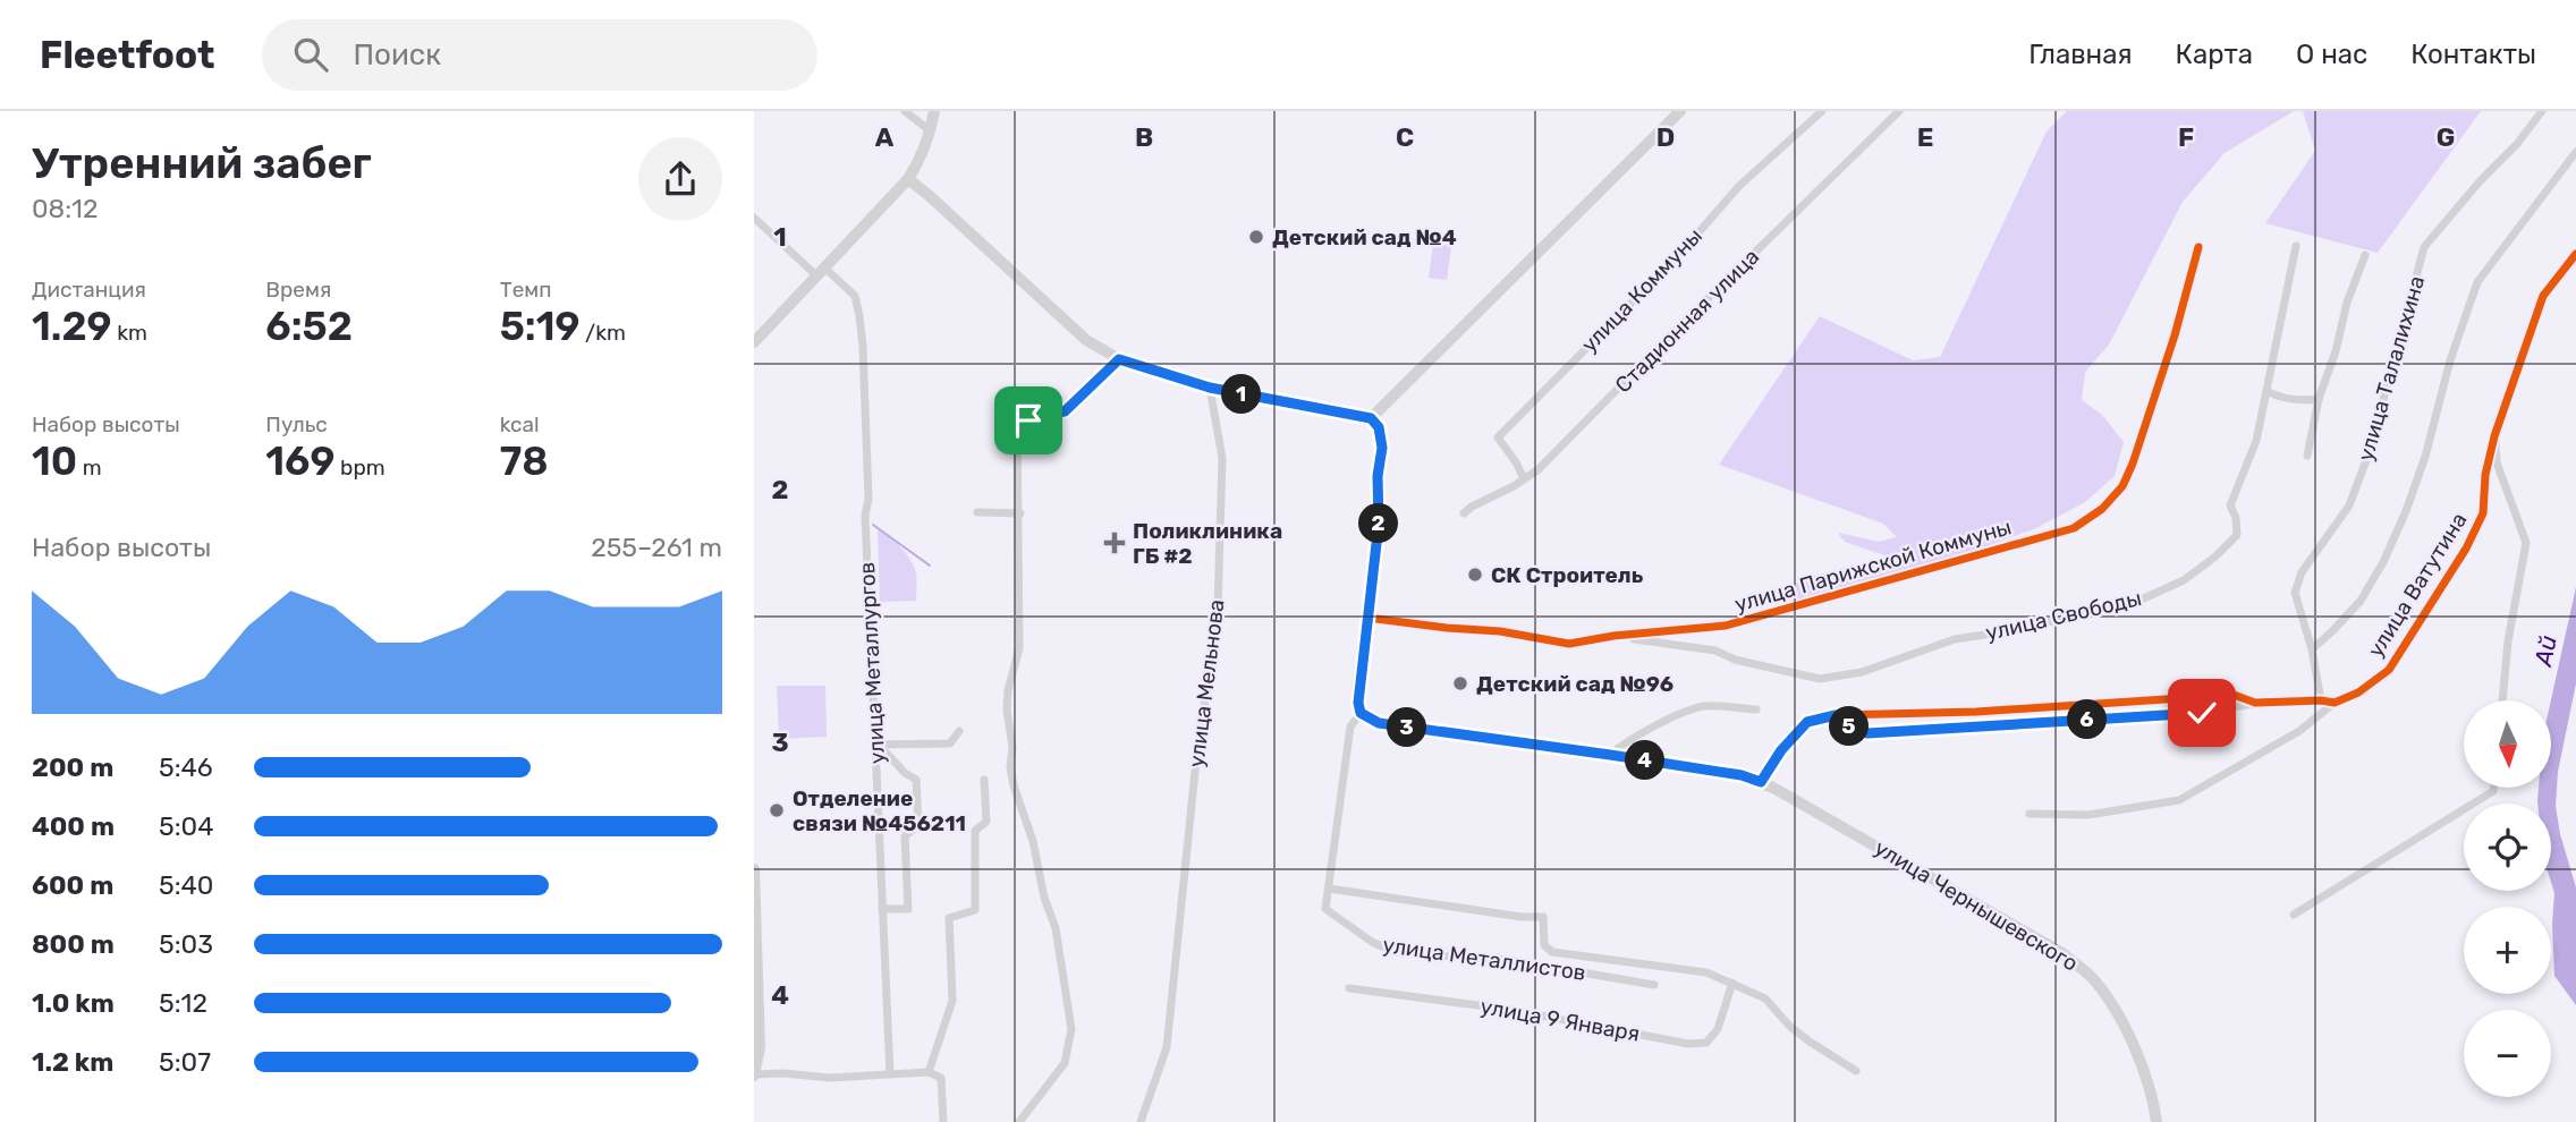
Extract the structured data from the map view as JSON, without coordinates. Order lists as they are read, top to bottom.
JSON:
{
  "streets": {
    "main road": ["улица Чернышевского"],
    "street": [
      "улица Коммуны",
      "Стадионная улица",
      "улица Талалихина",
      "улица Парижской Коммуны",
      "улица Ватутина",
      "улица Свободы",
      "улица Металлургов",
      "улица Мельнова",
      "улица Металлистов",
      "улица 9 Января"
    ]
  },
  "crossings": [
    ["улица Коммуны", "Стадионная улица"],
    ["улица Парижской Коммуны", "улица Свободы"],
    ["улица Металлистов", "улица 9 Января"]
  ],
  "water": ["Ай"],
  "places": {
    "other": [
      "Детский сад №4",
      "СК Строитель",
      "Детский сад №96",
      "Отделение связи №456211"
    ],
    "health": ["Поликлиника ГБ #2"]
  },
  "north": "bottom",
  "page": {
    "header": "Fleetfoot",
    "search": "Поиск",
    "nav": [
      "Главная",
      "Карта",
      "О нас",
      "Контакты"
    ],
    "heading": ["Утренний забег", "08:12"],
    "stats": [
      ["Дистанция", "1.29 km"],
      ["Время", "6:52"],
      ["Темп", "5:19 /km"],
      ["Набор высоты", "10 m"],
      ["Пульс", "169 bpm"],
      ["kcal", "78"]
    ],
    "pins": [
      "1",
      "2",
      "6",
      "5",
      "3",
      "4"
    ],
    "chart": ["Набор высоты", "255–261 m"],
    "map_buttons": ["+", "−"],
    "list": [
      {
        "name": "200 m",
        "note": "5:46"
      },
      {
        "name": "400 m",
        "note": "5:04"
      },
      {
        "name": "600 m",
        "note": "5:40"
      },
      {
        "name": "800 m",
        "note": "5:03"
      },
      {
        "name": "1.0 km",
        "note": "5:12"
      },
      {
        "name": "1.2 km",
        "note": "5:07"
      }
    ]
  },
  "grid": {
    "columns": [
      "A",
      "B",
      "C",
      "D",
      "E",
      "F",
      "G"
    ],
    "rows": [
      "1",
      "2",
      "3",
      "4"
    ]
  }
}
